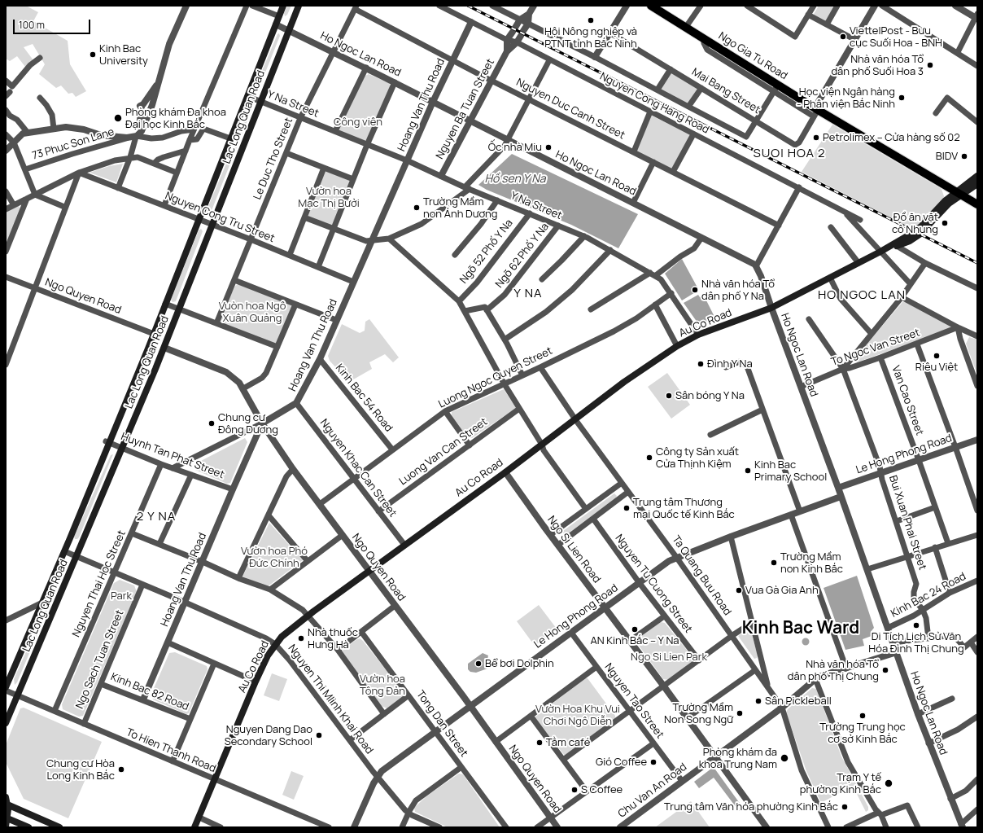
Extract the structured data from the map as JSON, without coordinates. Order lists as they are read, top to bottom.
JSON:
{
  "streets": {
    "main road": ["Ngo Gia Tu Road", "Lac Long Quan Road", "Au Co Road"],
    "street": [
      "Ho Ngoc Lan Road",
      "Mai Bang Street",
      "Nguyen Cong Hang Road",
      "Y Na Street",
      "Hoang Van Thu Road",
      "Nguyen Ba Tuan Street",
      "Nguyen Duc Canh Street",
      "73 Phuc Son Lane",
      "Le Duc Tho Street",
      "Nguyen Cong Tru Street",
      "Ngõ 52 Phố Y Na",
      "Ngõ 62 Phố Y Na",
      "Ngo Quyen Road",
      "To Ngoc Van Street",
      "Luong Ngoc Quyen Street",
      "Kinh Bac 54 Road",
      "Van Cao Street",
      "Luong Van Can Street",
      "Le Hong Phong Road",
      "Huynh Tan Phat Street",
      "Nguyen Khac Can Street",
      "Bui Xuan Phai Street",
      "Ngo Si Lien Road",
      "Ta Quang Buu Road",
      "Nguyen Thai Hoc Street",
      "Nguyen Tu Cuong Street",
      "Kinh Bac 24 Road",
      "Ngo Sach Tuan Street",
      "Kinh Bac 82 Road",
      "Nguyen Thi MIinh Khai Road",
      "Nguyen Tao Street",
      "Tong Dan Street",
      "To Hien Thanh Road",
      "Chu Van An Road"
    ]
  },
  "crossings": [
    ["Ho Ngoc Lan Road", "Hoang Van Thu Road"],
    ["Ho Ngoc Lan Road", "Nguyen Ba Tuan Street"],
    ["Ho Ngoc Lan Road", "Lac Long Quan Road"],
    ["Ho Ngoc Lan Road", "Le Duc Tho Street"],
    ["Ho Ngoc Lan Road", "Au Co Road"],
    ["Ho Ngoc Lan Road", "To Ngoc Van Street"],
    ["Ho Ngoc Lan Road", "Le Hong Phong Road"],
    ["Ho Ngoc Lan Road", "Kinh Bac 24 Road"],
    ["Ho Ngoc Lan Road", "Chu Van An Road"],
    ["Ngo Gia Tu Road", "Mai Bang Street"],
    ["Ngo Gia Tu Road", "Au Co Road"],
    ["Nguyen Cong Hang Road", "Hoang Van Thu Road"],
    ["Y Na Street", "Hoang Van Thu Road"],
    ["Y Na Street", "Nguyen Ba Tuan Street"],
    ["Y Na Street", "Lac Long Quan Road"],
    ["Y Na Street", "Le Duc Tho Street"],
    ["Y Na Street", "Ngõ 52 Phố Y Na"],
    ["Y Na Street", "Ngõ 62 Phố Y Na"],
    ["Y Na Street", "Au Co Road"],
    ["Y Na Street", "Luong Ngoc Quyen Street"],
    ["Hoang Van Thu Road", "Nguyen Duc Canh Street"],
    ["Hoang Van Thu Road", "Nguyen Cong Tru Street"],
    ["Hoang Van Thu Road", "Ngo Quyen Road"],
    ["Hoang Van Thu Road", "Kinh Bac 54 Road"],
    ["Hoang Van Thu Road", "Huynh Tan Phat Street"],
    ["Hoang Van Thu Road", "Nguyen Khac Can Street"],
    ["Hoang Van Thu Road", "Kinh Bac 82 Road"],
    ["Hoang Van Thu Road", "Nguyen Thi MIinh Khai Road"],
    ["Nguyen Ba Tuan Street", "Nguyen Duc Canh Street"],
    ["Nguyen Duc Canh Street", "Le Duc Tho Street"],
    ["Lac Long Quan Road", "Nguyen Cong Tru Street"],
    ["Lac Long Quan Road", "Ngo Quyen Road"],
    ["Lac Long Quan Road", "Huynh Tan Phat Street"],
    ["Lac Long Quan Road", "Nguyen Thi MIinh Khai Road"],
    ["Lac Long Quan Road", "To Hien Thanh Road"],
    ["Le Duc Tho Street", "Nguyen Cong Tru Street"],
    ["Ngo Quyen Road", "Au Co Road"],
    ["Ngo Quyen Road", "Luong Ngoc Quyen Street"],
    ["Ngo Quyen Road", "Le Hong Phong Road"],
    ["Au Co Road", "Nguyen Khac Can Street"],
    ["Au Co Road", "Ngo Si Lien Road"],
    ["Au Co Road", "Ta Quang Buu Road"],
    ["Au Co Road", "Nguyen Thi MIinh Khai Road"],
    ["Au Co Road", "To Hien Thanh Road"],
    ["To Ngoc Van Street", "Van Cao Street"],
    ["To Ngoc Van Street", "Bui Xuan Phai Street"],
    ["Luong Ngoc Quyen Street", "Kinh Bac 54 Road"],
    ["Luong Ngoc Quyen Street", "Nguyen Khac Can Street"],
    ["Luong Ngoc Quyen Street", "Ta Quang Buu Road"],
    ["Van Cao Street", "Le Hong Phong Road"],
    ["Luong Van Can Street", "Nguyen Khac Can Street"],
    ["Le Hong Phong Road", "Bui Xuan Phai Street"],
    ["Le Hong Phong Road", "Ngo Si Lien Road"],
    ["Le Hong Phong Road", "Ta Quang Buu Road"],
    ["Le Hong Phong Road", "Nguyen Tu Cuong Street"],
    ["Le Hong Phong Road", "Nguyen Thi MIinh Khai Road"],
    ["Le Hong Phong Road", "Nguyen Tao Street"],
    ["Le Hong Phong Road", "Tong Dan Street"],
    ["Huynh Tan Phat Street", "Nguyen Thai Hoc Street"],
    ["Bui Xuan Phai Street", "Kinh Bac 24 Road"],
    ["Ngo Si Lien Road", "Chu Van An Road"],
    ["Ta Quang Buu Road", "Chu Van An Road"],
    ["Nguyen Thai Hoc Street", "Nguyen Thi MIinh Khai Road"],
    ["Nguyen Thai Hoc Street", "To Hien Thanh Road"],
    ["Ngo Sach Tuan Street", "Kinh Bac 82 Road"],
    ["Ngo Sach Tuan Street", "Nguyen Thi MIinh Khai Road"],
    ["Ngo Sach Tuan Street", "To Hien Thanh Road"],
    ["Nguyen Tao Street", "Chu Van An Road"]
  ],
  "districts": [
    "SUOI HOA 2",
    "Y NA",
    "HO NGOC LAN",
    "2 Y NA",
    "Kinh Bac Ward"
  ],
  "water": ["Hồ sen Y Na"],
  "parks": [
    "Công viên",
    "Vườn hoa Mạc Thị Bưởi",
    "Vuòn hoa Ngô Xuân Quảng",
    "Vườn hoa Phó Đức Chính",
    "Park",
    "Ngo Si Lien Park",
    "Vườn hoa Tông Đản",
    "Vườn Hoa Khu Vui Chơi Ngô Diễn"
  ],
  "places": [
    "Hội Nông nghiệp và PTNT tỉnh Bắc Ninh",
    "ViettelPost - Bưu cục Suối Hoa - BNH",
    "Kinh Bac University",
    "Nhà văn hóa Tổ dân phố Suối Hoa 3",
    "Học viện Ngân hàng - Phân viện Bắc Ninh",
    "Phòng khám Đa khoa Đại học Kinh Bắc",
    "Petrolimex – Cửa hàng số 02",
    "Ốc nhà Miu",
    "BIDV",
    "Trường Mầm non Ánh Dương",
    "Đồ ăn vặt cô Nhung",
    "Nhà văn hóa Tổ dân phố Y Na",
    "Riêu Việt",
    "Đình Y Na",
    "Sân bóng Y Na",
    "Chung cư Đông Dương",
    "Công ty Sản xuất Cửa Thịnh Kiệm",
    "Kinh Bac Primary School",
    "Trung tâm Thương mại Quốc tế Kinh Bắc",
    "Trường Mầm non Kinh Bắc",
    "Vua Gà Gia Anh",
    "Di Tích Lịch Sử Văn Hóa Đình Thị Chung",
    "AN Kinh Bắc – Y Na",
    "Nhà thuốc Hưng Hà",
    "Bể bơi Dolphin",
    "Nhà văn hóa Tổ dân phố Thị Chung",
    "Sân Pickleball",
    "Trường Mầm Non Song Ngữ",
    "Trường Trung học cơ sở Kinh Bắc",
    "Nguyen Dang Dao Secondary School",
    "Tằm café",
    "Phòng khám đa khoa Trung Nam",
    "Gió Coffee",
    "Chung cư Hòa Long Kinh Bắc",
    "Trạm Y tế phường Kinh Bắc",
    "S Coffee",
    "Trung tâm Văn hóa phường Kinh Bắc"
  ],
  "scale_bar": "100 m"
}
